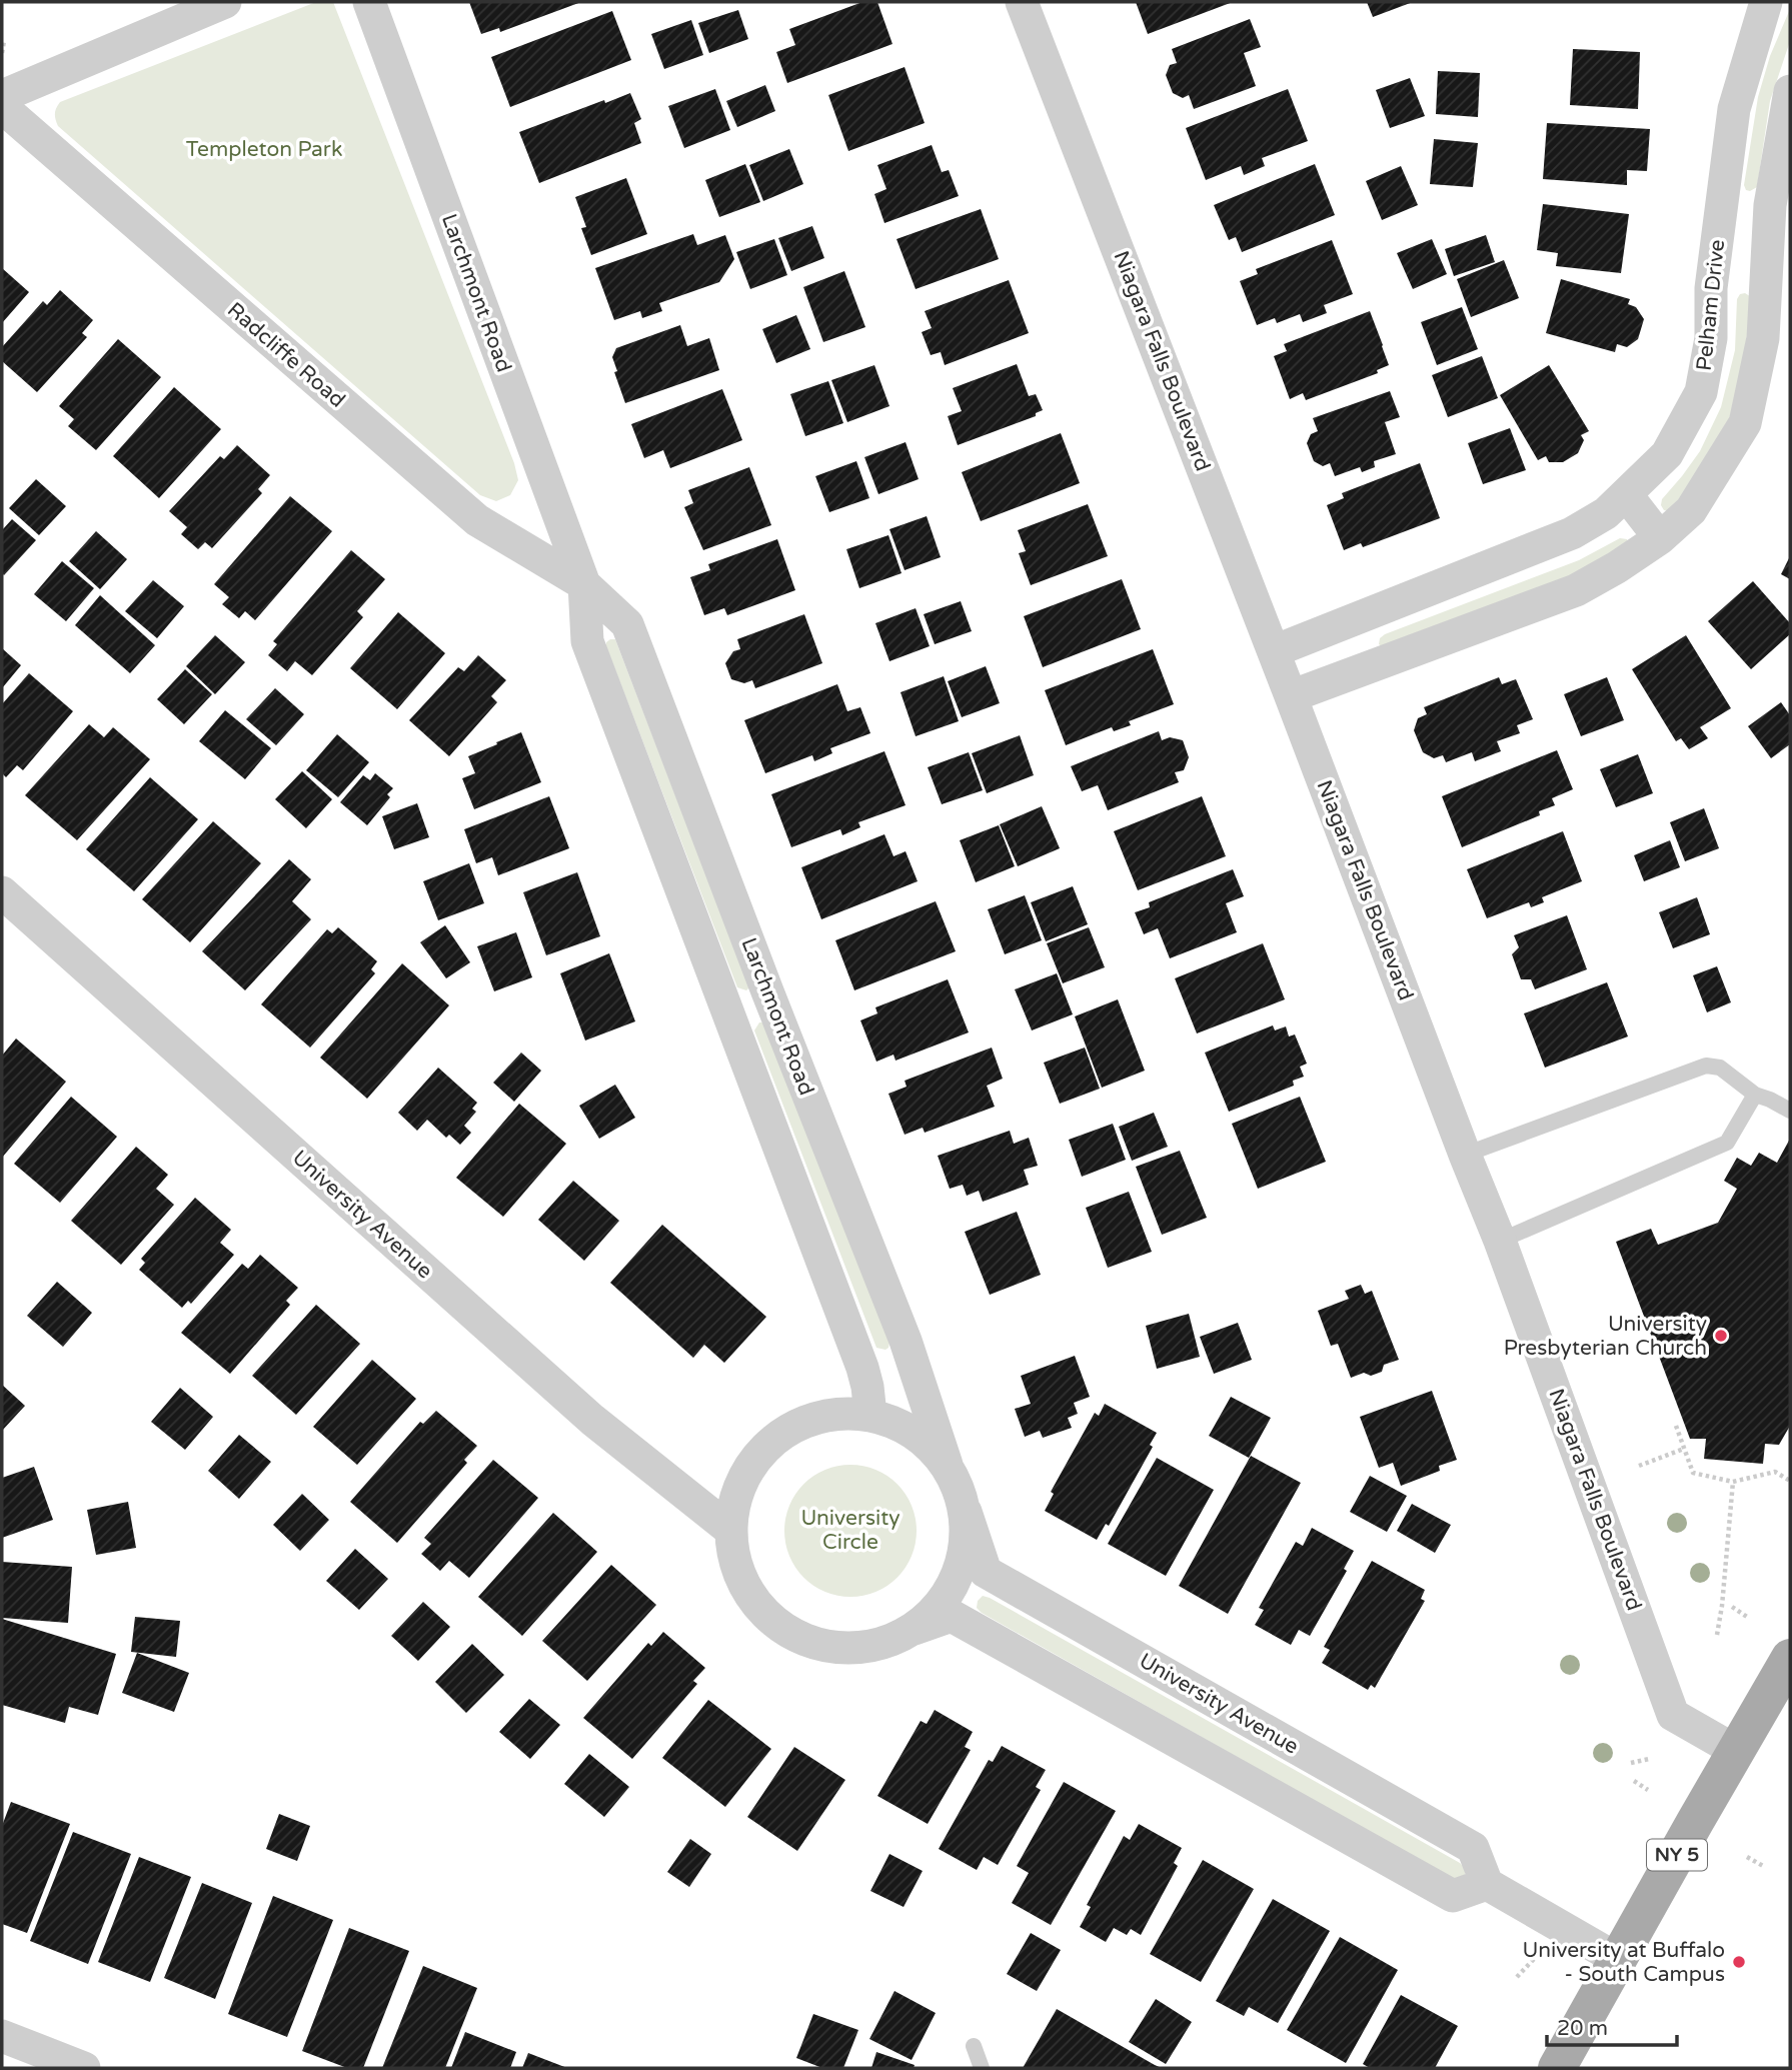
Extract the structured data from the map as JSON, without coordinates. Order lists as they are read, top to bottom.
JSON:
{
  "streets": {
    "main road": ["NY 5"],
    "street": [
      "Larchmont Road",
      "Pelham Drive",
      "Radcliffe Road",
      "Niagara Falls Boulevard",
      "University Avenue"
    ]
  },
  "crossings": [
    ["Larchmont Road", "Radcliffe Road"],
    ["Larchmont Road", "University Avenue"],
    ["Pelham Drive", "Niagara Falls Boulevard"],
    ["Niagara Falls Boulevard", "NY 5"]
  ],
  "parks": ["Templeton Park", "University Circle"],
  "places": ["University Presbyterian Church", "University at Buffalo - South Campus"],
  "scale_bar": "20 m"
}
